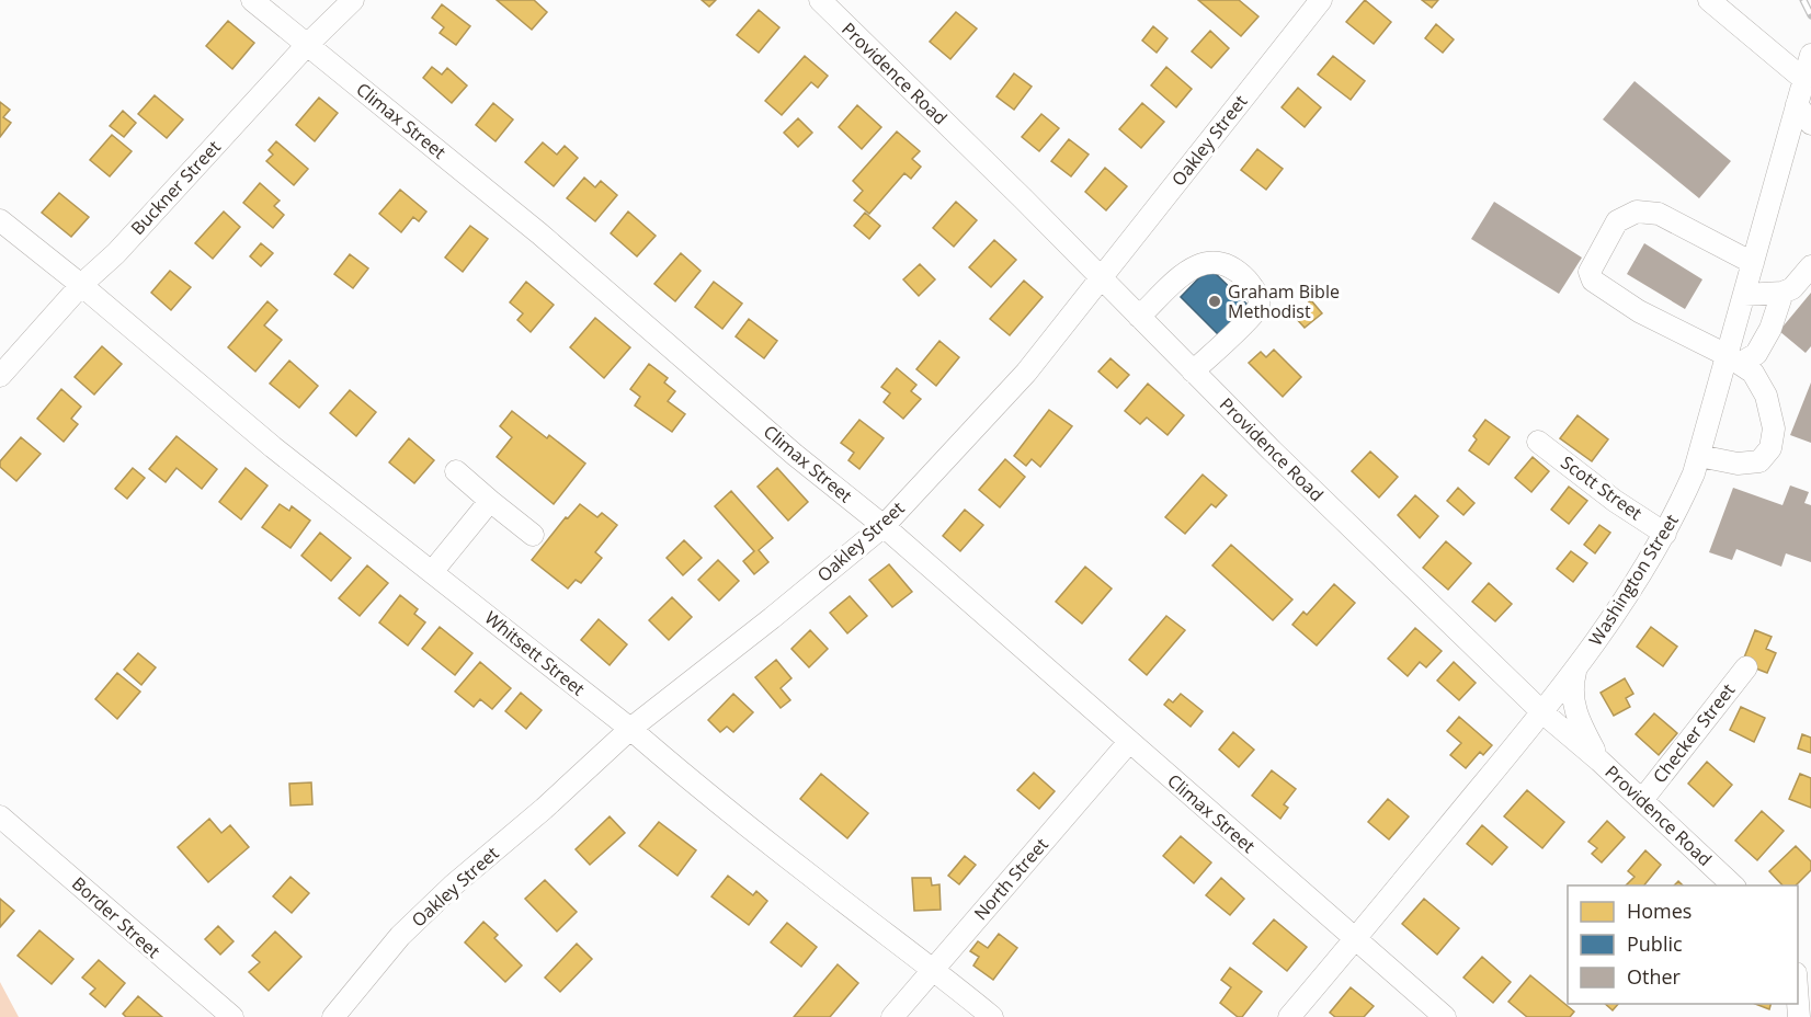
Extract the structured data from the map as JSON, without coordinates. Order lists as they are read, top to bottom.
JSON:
{
  "streets": {
    "street": [
      "Providence Road",
      "Climax Street",
      "Oakley Street",
      "Buckner Street",
      "Scott Street",
      "Washington Street",
      "Whitsett Street",
      "Checker Street",
      "North Street",
      "Border Street"
    ]
  },
  "crossings": [
    ["Providence Road", "Oakley Street"],
    ["Providence Road", "Washington Street"],
    ["Providence Road", "Checker Street"],
    ["Climax Street", "Oakley Street"],
    ["Climax Street", "Buckner Street"],
    ["Climax Street", "Washington Street"],
    ["Climax Street", "North Street"],
    ["Oakley Street", "Whitsett Street"],
    ["Buckner Street", "Whitsett Street"],
    ["Scott Street", "Washington Street"],
    ["Whitsett Street", "North Street"]
  ],
  "places": ["Graham Bible Methodist"],
  "legend": ["Homes", "Public", "Other"]
}
